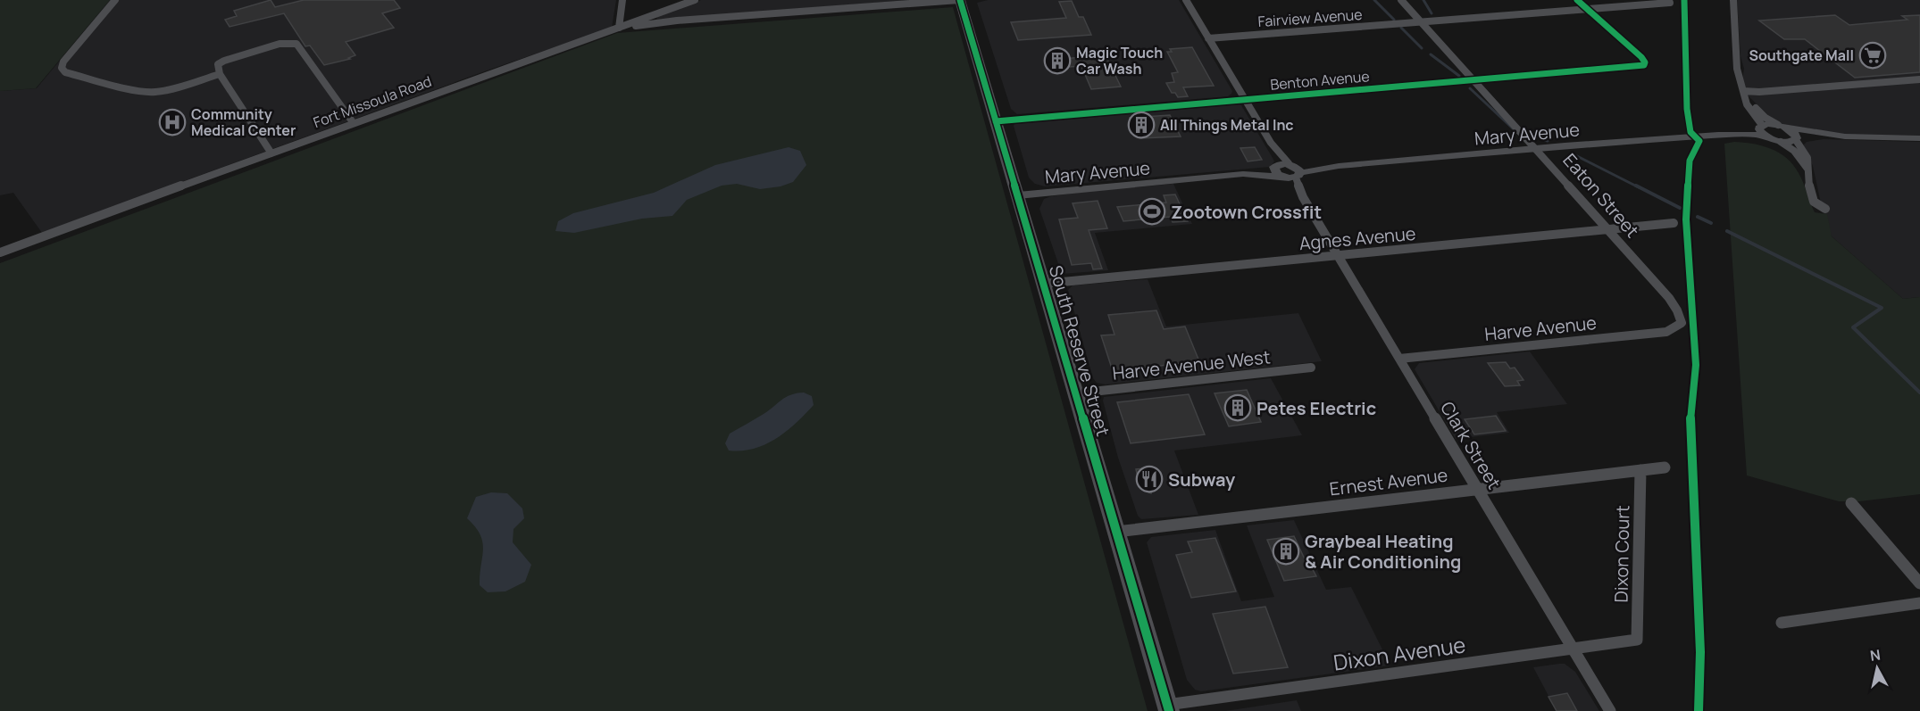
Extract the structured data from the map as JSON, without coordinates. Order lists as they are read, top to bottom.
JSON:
{
  "streets": {
    "highway": ["South Reserve Street"],
    "street": [
      "Fairview Avenue",
      "Benton Avenue",
      "Fort Missoula Road",
      "Mary Avenue",
      "Eaton Street",
      "Agnes Avenue",
      "Harve Avenue",
      "Harve Avenue West",
      "Clark Street",
      "Ernest Avenue",
      "Dixon Court",
      "Dixon Avenue"
    ]
  },
  "crossings": [
    ["Fairview Avenue", "Benton Avenue"],
    ["Fairview Avenue", "Eaton Street"],
    ["Benton Avenue", "Eaton Street"],
    ["Benton Avenue", "South Reserve Street"],
    ["Mary Avenue", "Eaton Street"],
    ["Mary Avenue", "South Reserve Street"],
    ["Mary Avenue", "Clark Street"],
    ["Eaton Street", "Agnes Avenue"],
    ["Eaton Street", "Harve Avenue"],
    ["Agnes Avenue", "South Reserve Street"],
    ["Agnes Avenue", "Clark Street"],
    ["Harve Avenue", "Clark Street"],
    ["South Reserve Street", "Harve Avenue West"],
    ["South Reserve Street", "Ernest Avenue"],
    ["South Reserve Street", "Dixon Avenue"],
    ["Clark Street", "Ernest Avenue"],
    ["Clark Street", "Dixon Avenue"],
    ["Ernest Avenue", "Dixon Court"],
    ["Dixon Court", "Dixon Avenue"]
  ],
  "places": {
    "supermarket": ["Southgate Mall"],
    "building": [
      "Magic Touch Car Wash",
      "All Things Metal Inc",
      "Petes Electric",
      "Graybeal Heating & Air Conditioning"
    ],
    "hospital": ["Community Medical Center"],
    "sports": ["Zootown Crossfit"],
    "restaurant": ["Subway"]
  },
  "north": "top"
}
